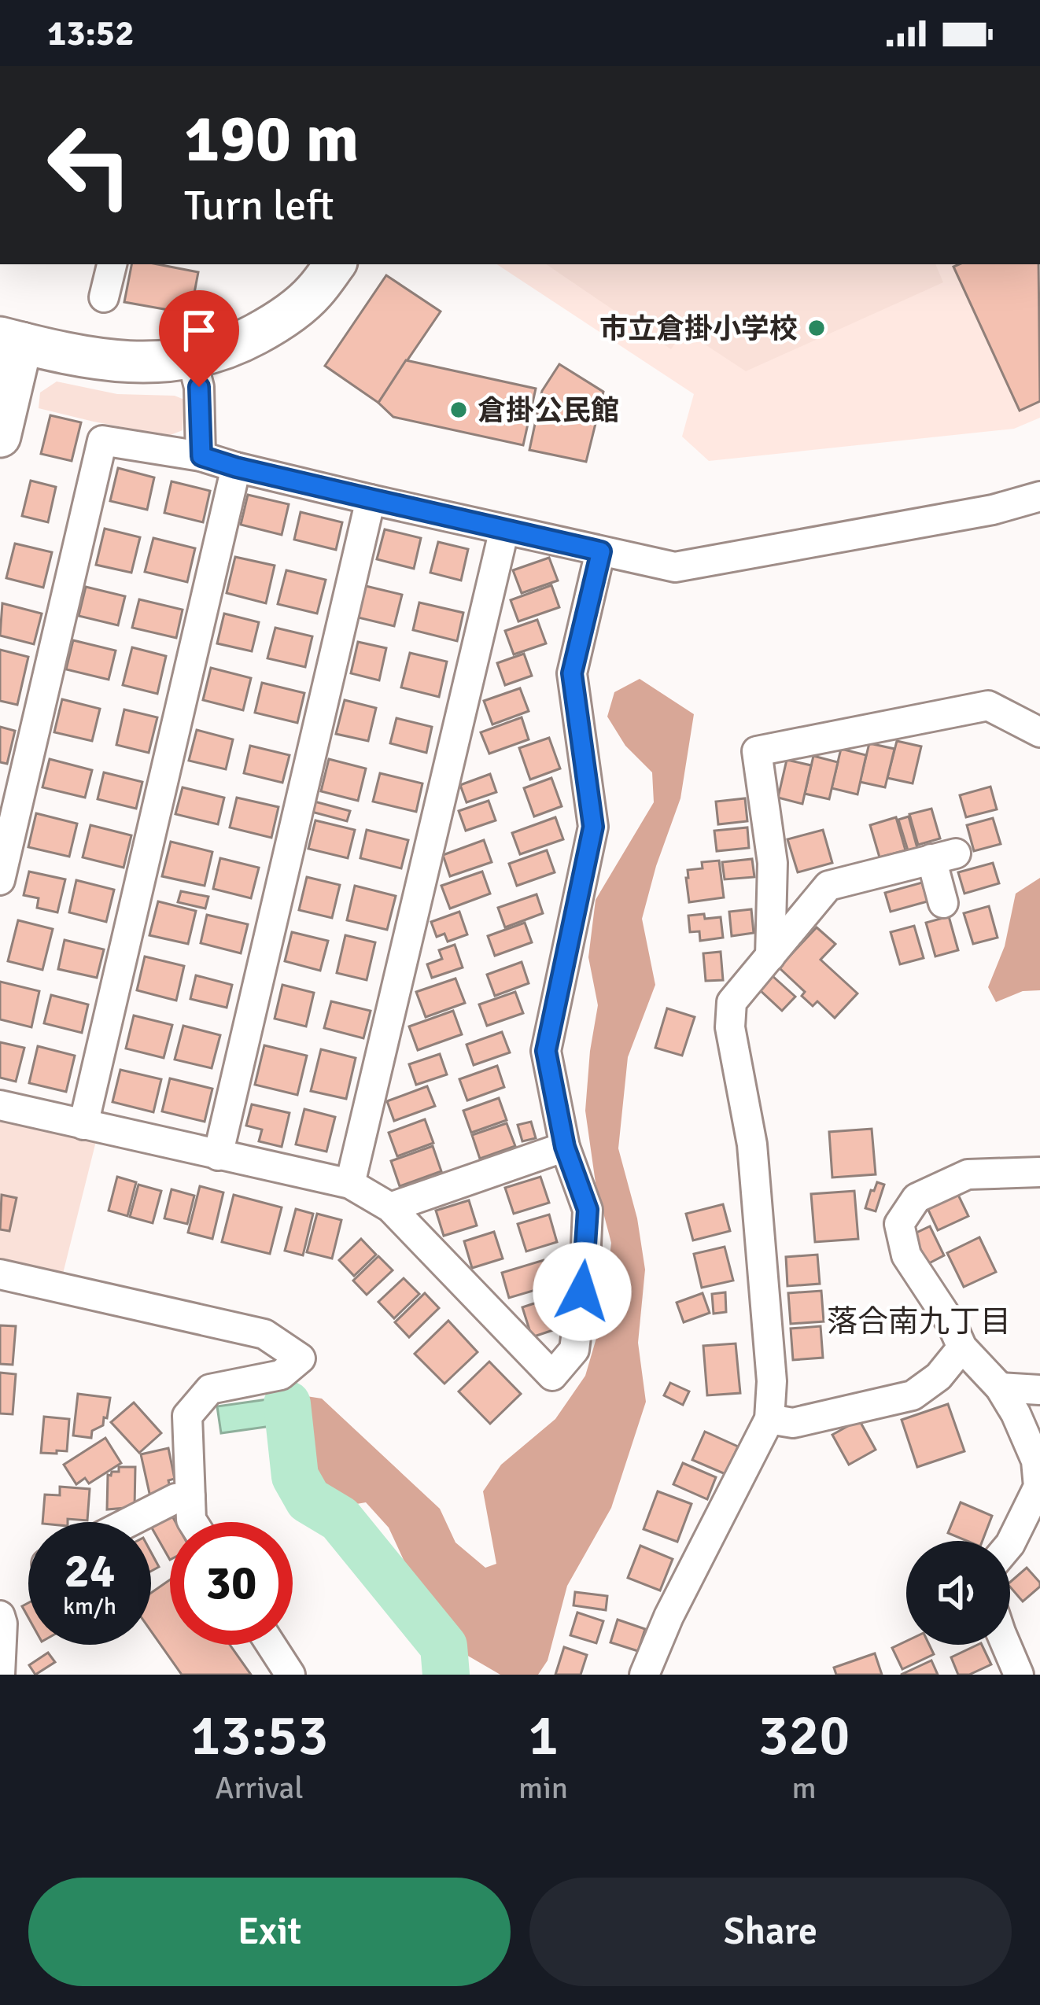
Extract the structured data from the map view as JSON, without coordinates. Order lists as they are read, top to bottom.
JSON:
{
  "districts": ["落合南九丁目"],
  "places": ["市立倉掛小学校", "倉掛公民館"],
  "page": {
    "status": "13:52",
    "turn": ["190 m", "Turn left"],
    "speed": "24 km/h",
    "limit": "30",
    "eta": [
      "13:53",
      "Arrival",
      "1",
      "min",
      "320",
      "m"
    ],
    "buttons": ["Exit", "Share"]
  }
}
